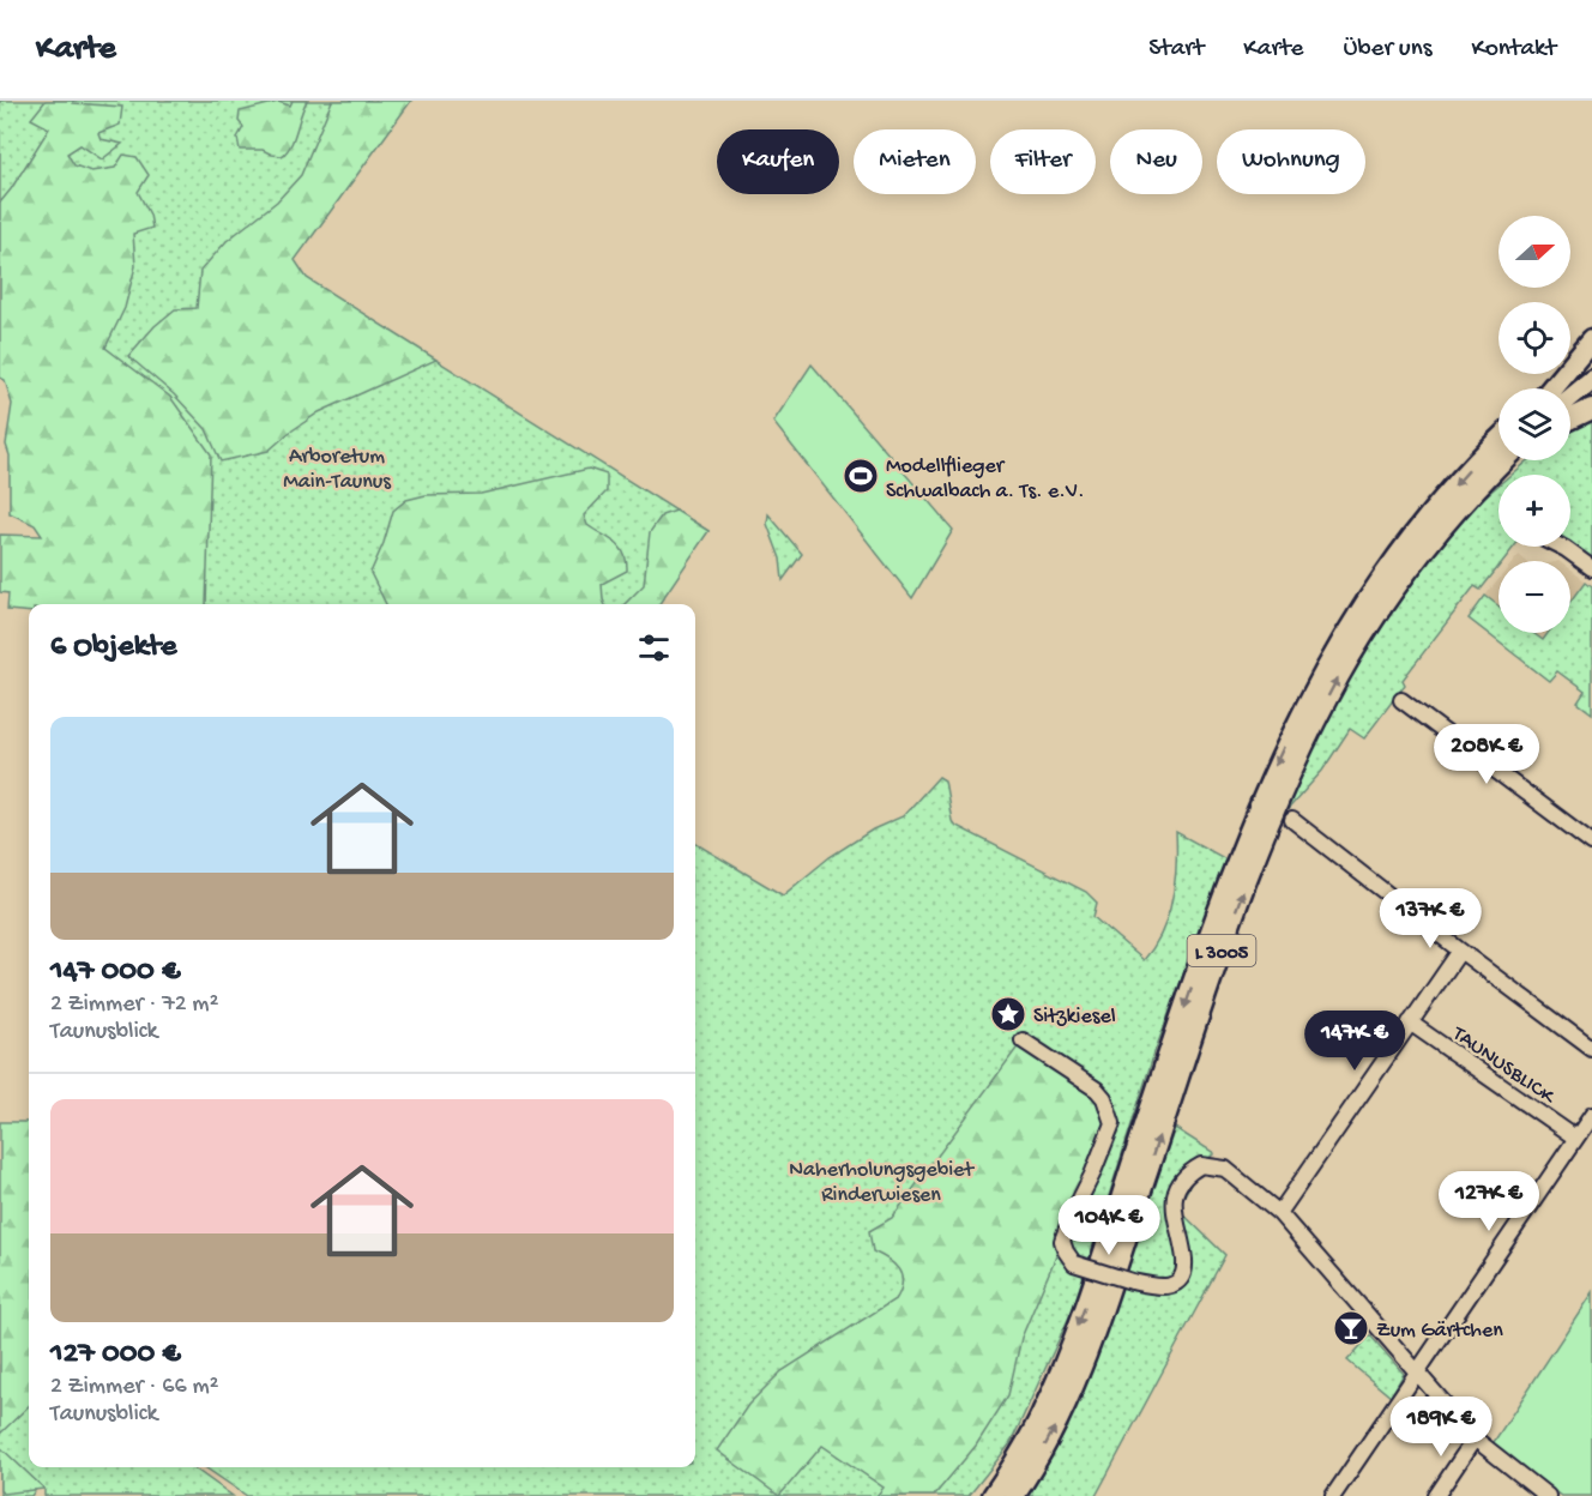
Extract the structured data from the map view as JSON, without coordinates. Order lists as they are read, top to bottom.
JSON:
{
  "streets": {
    "highway": ["L 3005"],
    "street": ["TAUNUSBLICK"]
  },
  "parks": ["Arboretum Main-Taunus", "Naherholungsgebiet Rinderwiesen"],
  "places": {
    "sports": ["Modellflieger Schwalbach a. Ts. e.V."],
    "place": ["Sitzkiesel"],
    "bar": ["Zum Gärtchen"]
  },
  "north": "right",
  "page": {
    "header": "Karte",
    "nav": [
      "Start",
      "Karte",
      "Über uns",
      "Kontakt"
    ],
    "chip": [
      "Kaufen",
      "Mieten",
      "Filter",
      "Neu",
      "Wohnung"
    ],
    "map_buttons": ["+", "−"],
    "heading": "6 Objekte",
    "list": [
      {
        "name": "147 000 €",
        "note": "2 Zimmer · 72 m² · Taunusblick"
      },
      {
        "name": "127 000 €",
        "note": "2 Zimmer · 66 m² · Taunusblick"
      }
    ],
    "price": [
      "208K €",
      "137K €",
      "147K €",
      "127K €",
      "104K €",
      "189K €"
    ]
  }
}
